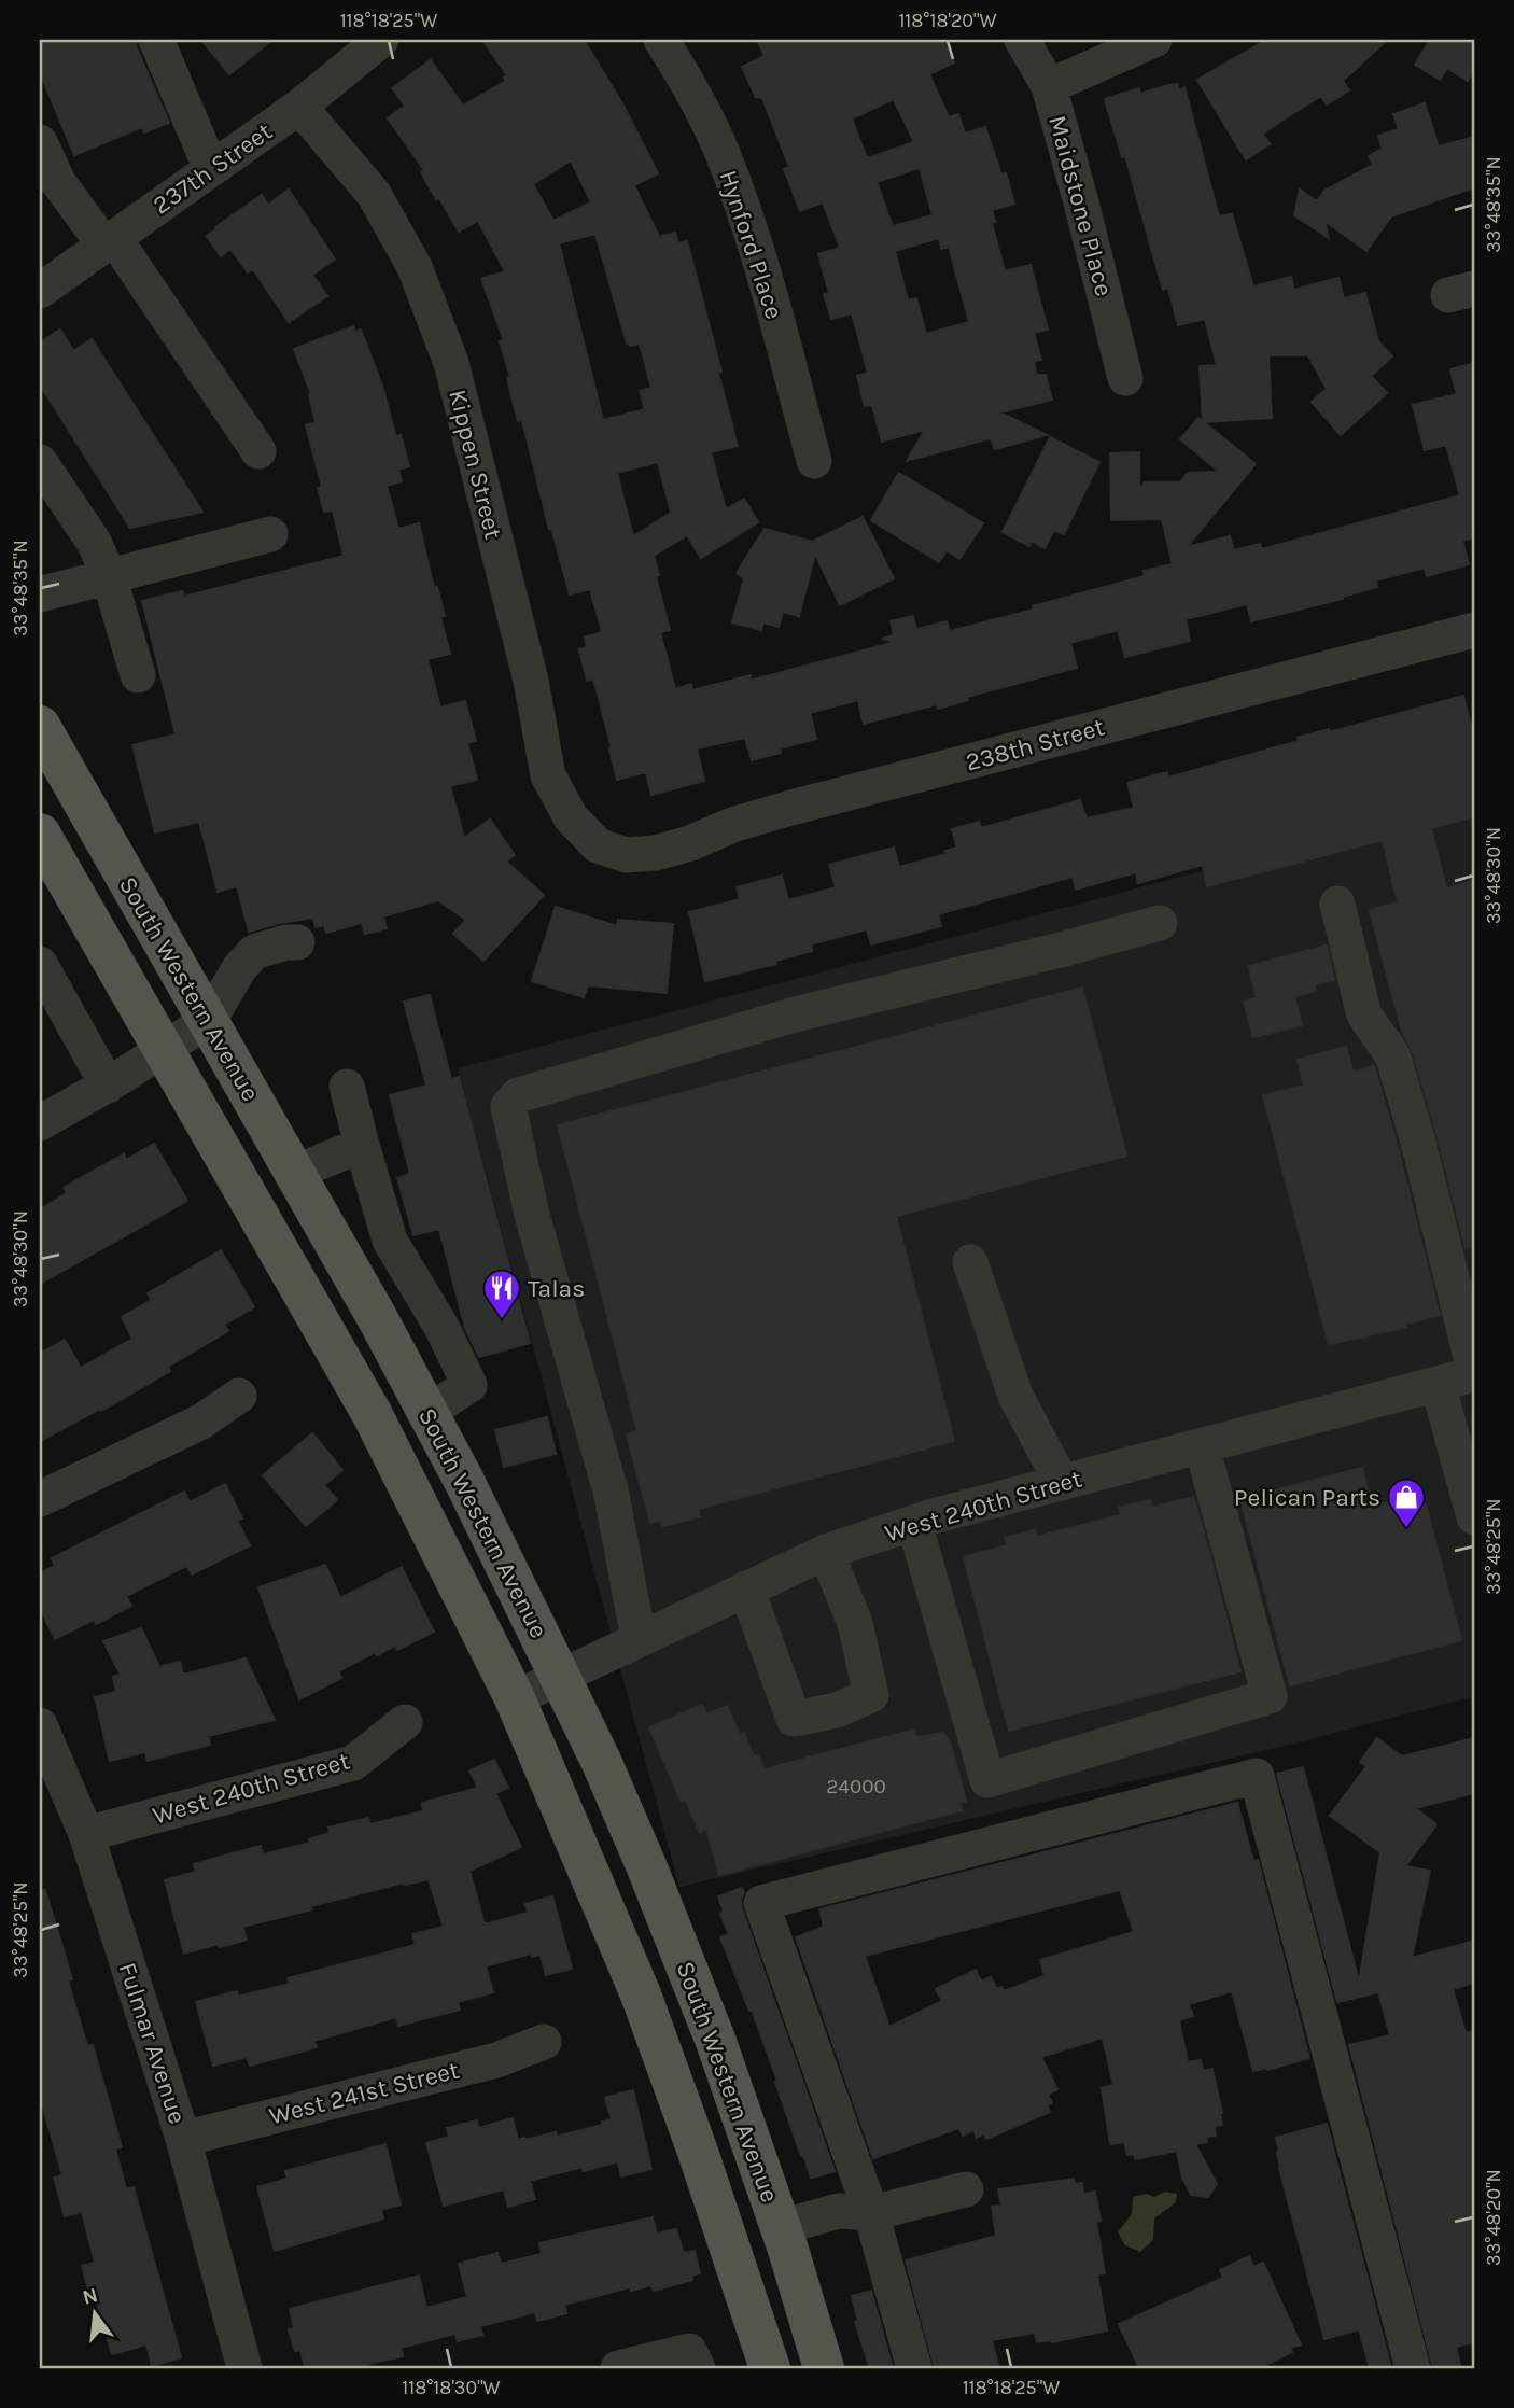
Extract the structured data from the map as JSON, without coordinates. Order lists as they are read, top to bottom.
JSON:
{
  "streets": {
    "main road": ["South Western Avenue"],
    "street": [
      "237th Street",
      "Maidstone Place",
      "Hynford Place",
      "Kippen Street",
      "238th Street",
      "West 240th Street",
      "Fulmar Avenue",
      "West 241st Street"
    ]
  },
  "crossings": [
    ["237th Street", "Kippen Street"],
    ["Kippen Street", "238th Street"],
    ["South Western Avenue", "West 240th Street"],
    ["West 240th Street", "Fulmar Avenue"],
    ["Fulmar Avenue", "West 241st Street"]
  ],
  "places": {
    "restaurant": ["Talas"],
    "shop": ["Pelican Parts"]
  },
  "house_numbers": ["24000"],
  "north": "top",
  "coordinates": [
    "118°18'25\"W",
    "118°18'20\"W",
    "33°48'35\"N",
    "33°48'30\"N",
    "33°48'25\"N",
    "33°48'20\"N",
    "118°18'30\"W"
  ]
}
